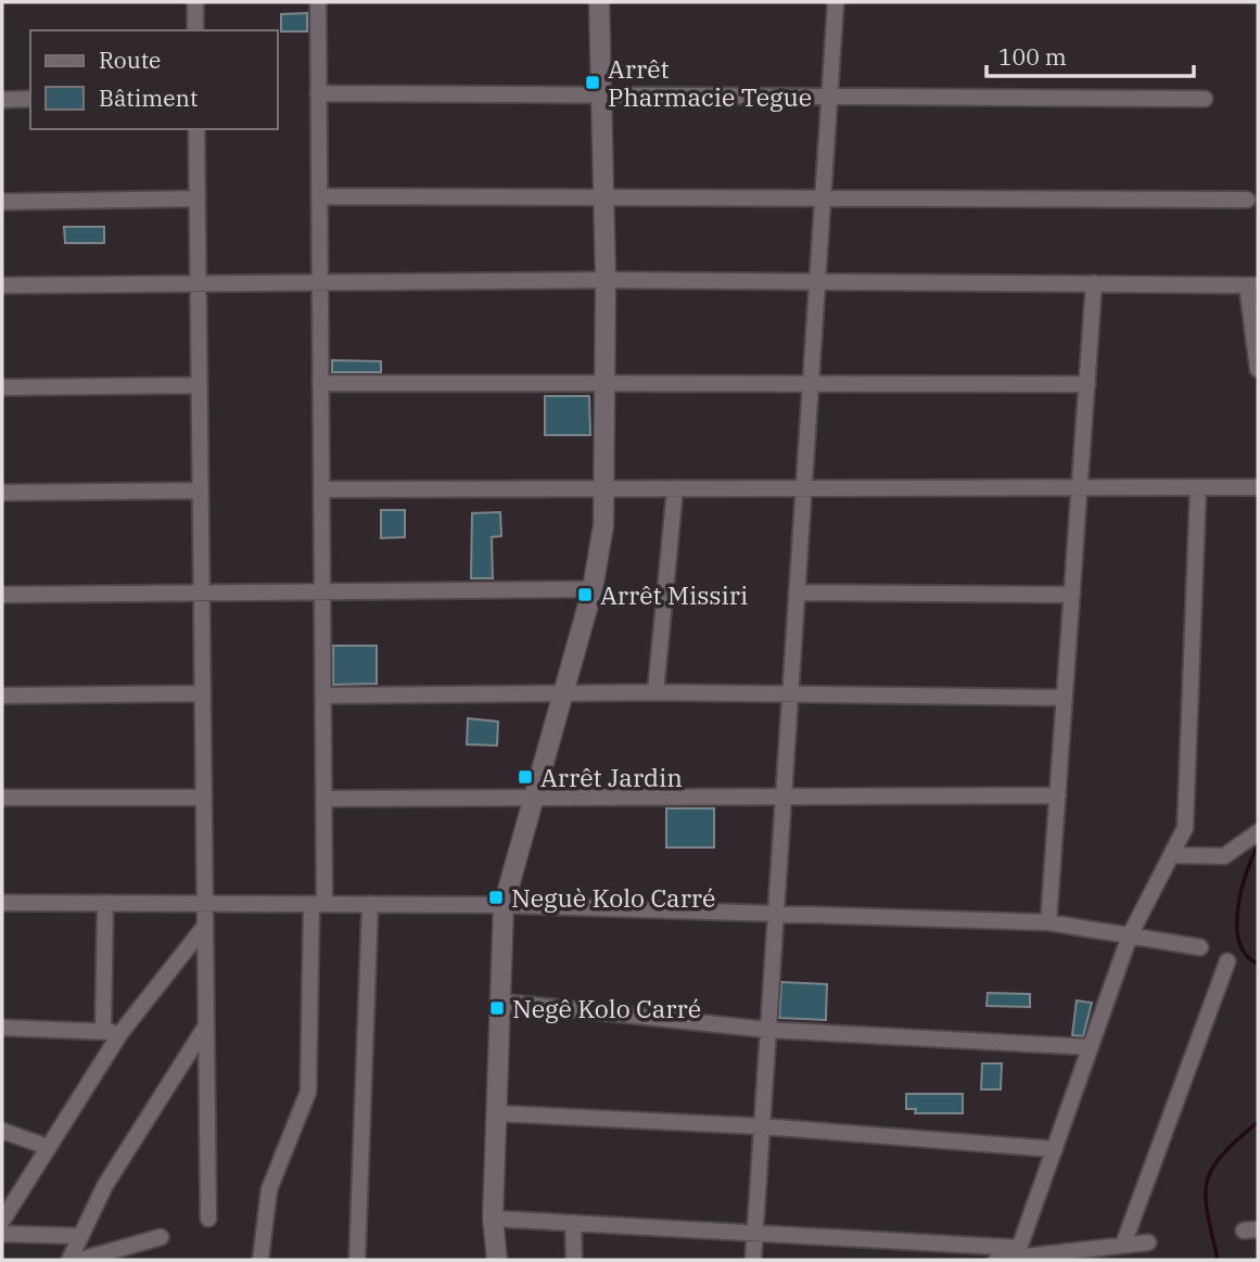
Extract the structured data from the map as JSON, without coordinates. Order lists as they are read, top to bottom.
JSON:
{
  "places": {
    "transit": [
      "Arrêt Pharmacie Tegue",
      "Arrêt Missiri",
      "Arrêt Jardin",
      "Neguè Kolo Carré",
      "Negê Kolo Carré"
    ]
  },
  "legend": ["Route", "Bâtiment"],
  "scale_bar": "100 m"
}
